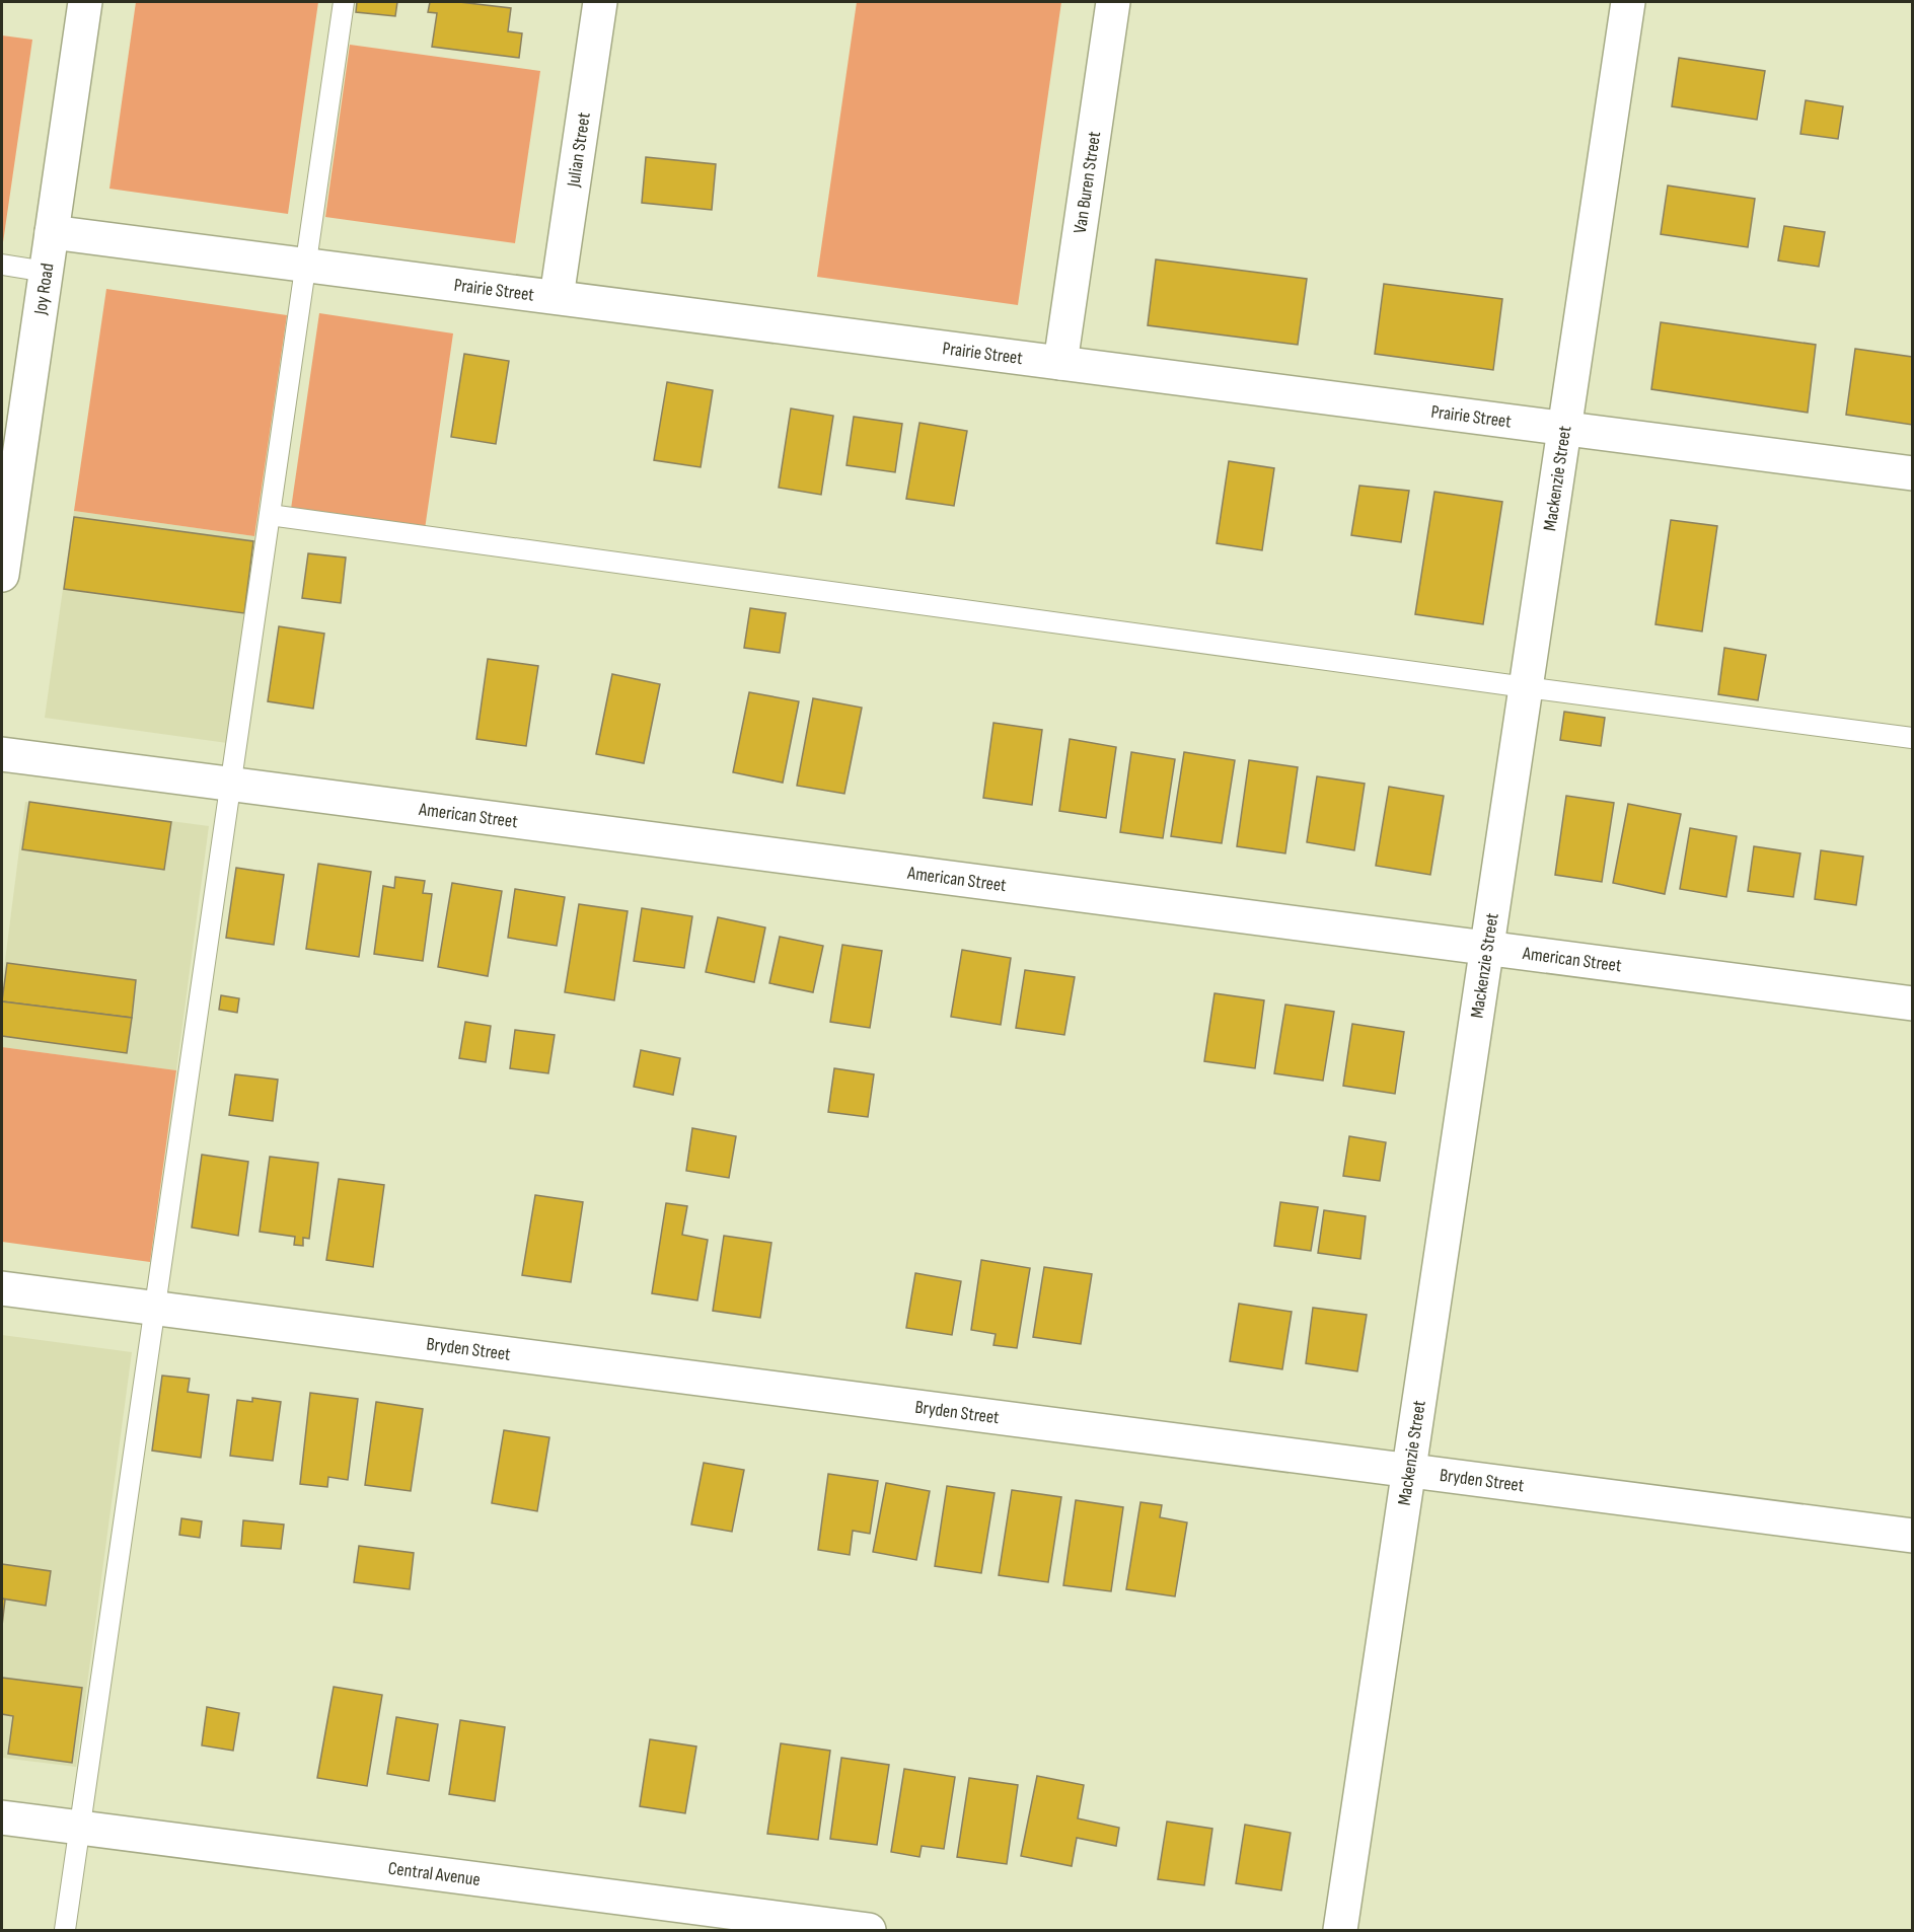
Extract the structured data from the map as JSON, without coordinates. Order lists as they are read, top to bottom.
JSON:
{
  "streets": {
    "street": [
      "Julian Street",
      "Van Buren Street",
      "Joy Road",
      "Prairie Street",
      "Mackenzie Street",
      "American Street",
      "Bryden Street",
      "Central Avenue"
    ]
  },
  "crossings": [
    ["Julian Street", "Prairie Street"],
    ["Van Buren Street", "Prairie Street"],
    ["Joy Road", "Prairie Street"],
    ["Prairie Street", "Mackenzie Street"],
    ["Mackenzie Street", "American Street"],
    ["Mackenzie Street", "Bryden Street"]
  ]
}
